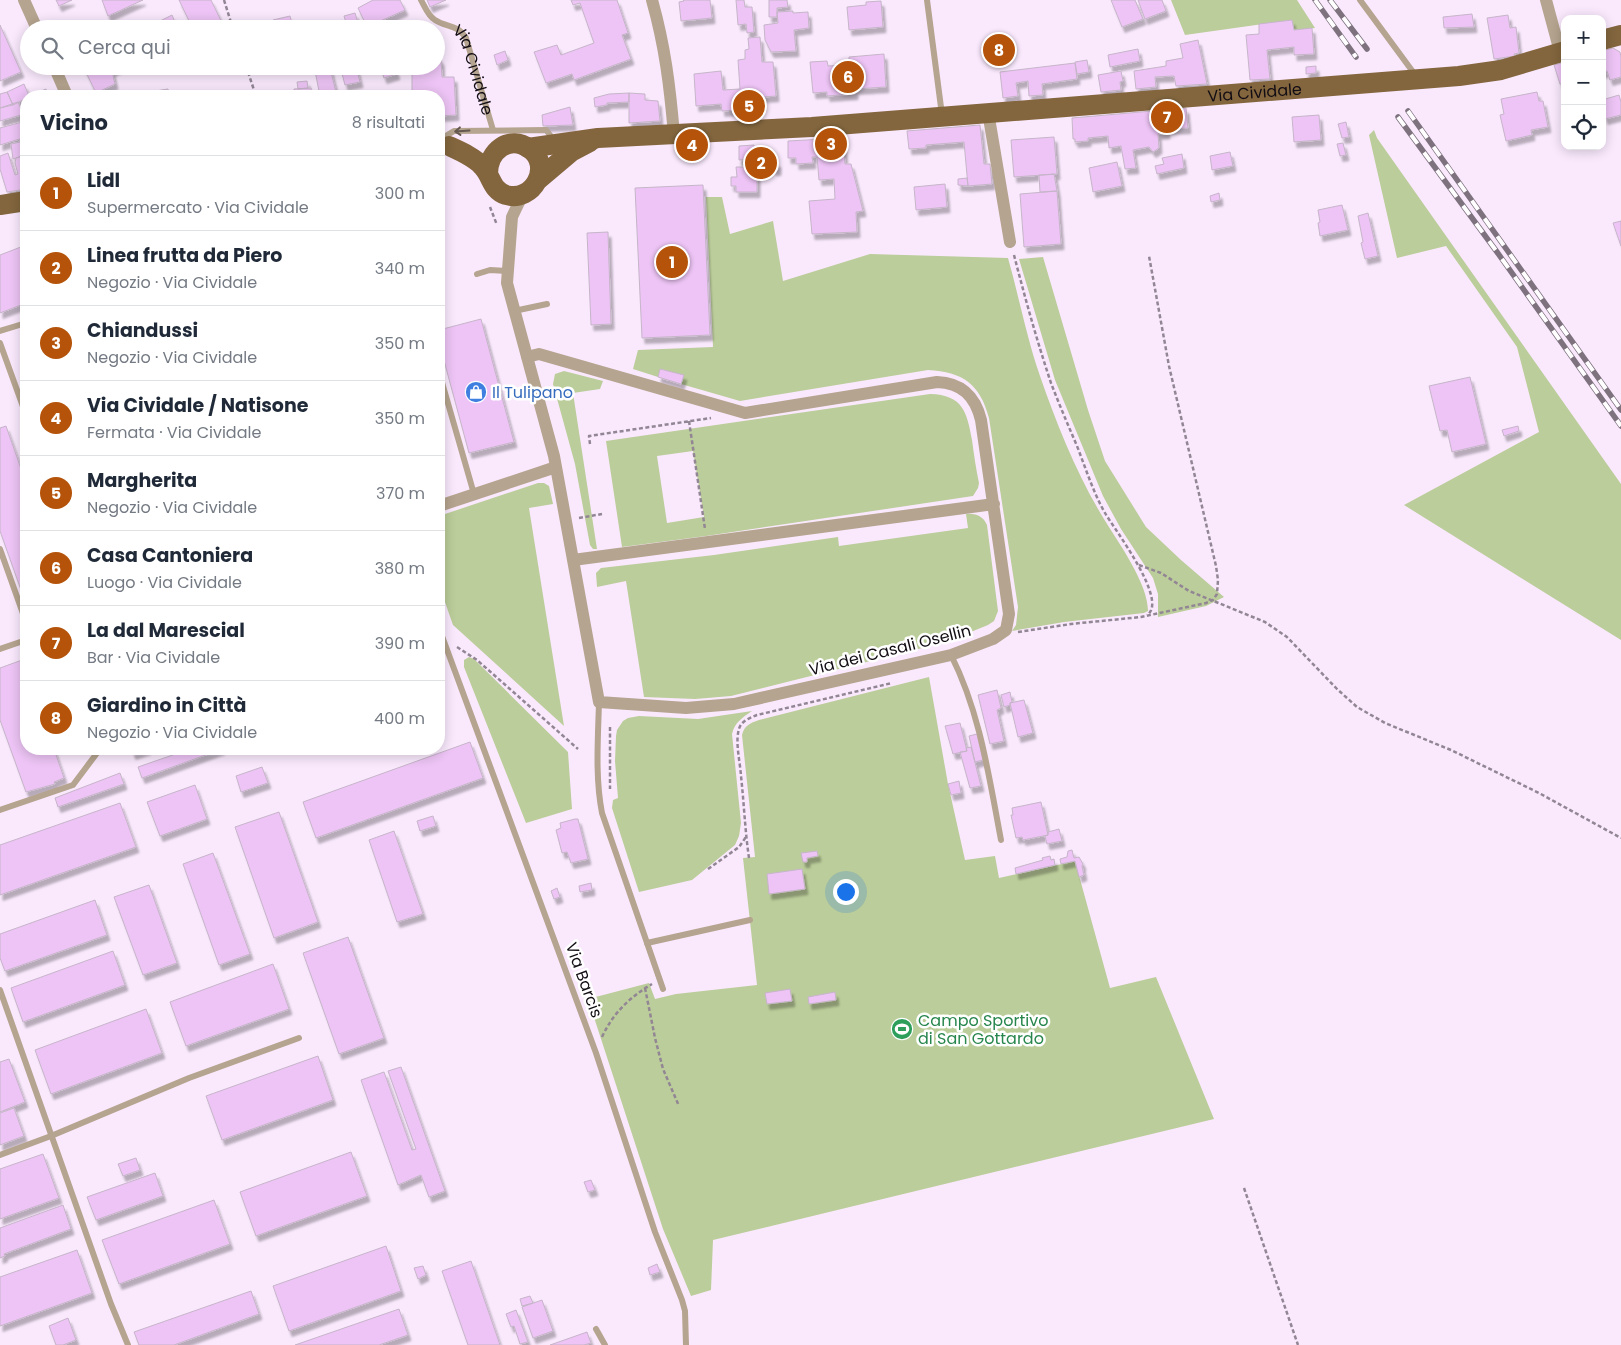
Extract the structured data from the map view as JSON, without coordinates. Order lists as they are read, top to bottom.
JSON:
{
  "streets": {
    "main road": ["Via Cividale"],
    "street": ["Via dei Casali Osellin"],
    "lane": ["Via Barcis"]
  },
  "places": {
    "shop": ["Il Tulipano"],
    "sports": ["Campo Sportivo di San Gottardo"]
  },
  "page": {
    "map_buttons": ["+", "−"],
    "search": "Cerca qui",
    "pins": [
      "8",
      "6",
      "5",
      "7",
      "3",
      "4",
      "2",
      "1"
    ],
    "heading": ["Vicino", "8 risultati"],
    "list": [
      {
        "mark": "1",
        "name": "Lidl",
        "note": "Supermercato · Via Cividale",
        "value": "300 m"
      },
      {
        "mark": "2",
        "name": "Linea frutta da Piero",
        "note": "Negozio · Via Cividale",
        "value": "340 m"
      },
      {
        "mark": "3",
        "name": "Chiandussi",
        "note": "Negozio · Via Cividale",
        "value": "350 m"
      },
      {
        "mark": "4",
        "name": "Via Cividale / Natisone",
        "note": "Fermata · Via Cividale",
        "value": "350 m"
      },
      {
        "mark": "5",
        "name": "Margherita",
        "note": "Negozio · Via Cividale",
        "value": "370 m"
      },
      {
        "mark": "6",
        "name": "Casa Cantoniera",
        "note": "Luogo · Via Cividale",
        "value": "380 m"
      },
      {
        "mark": "7",
        "name": "La dal Marescial",
        "note": "Bar · Via Cividale",
        "value": "390 m"
      },
      {
        "mark": "8",
        "name": "Giardino in Città",
        "note": "Negozio · Via Cividale",
        "value": "400 m"
      }
    ]
  }
}
